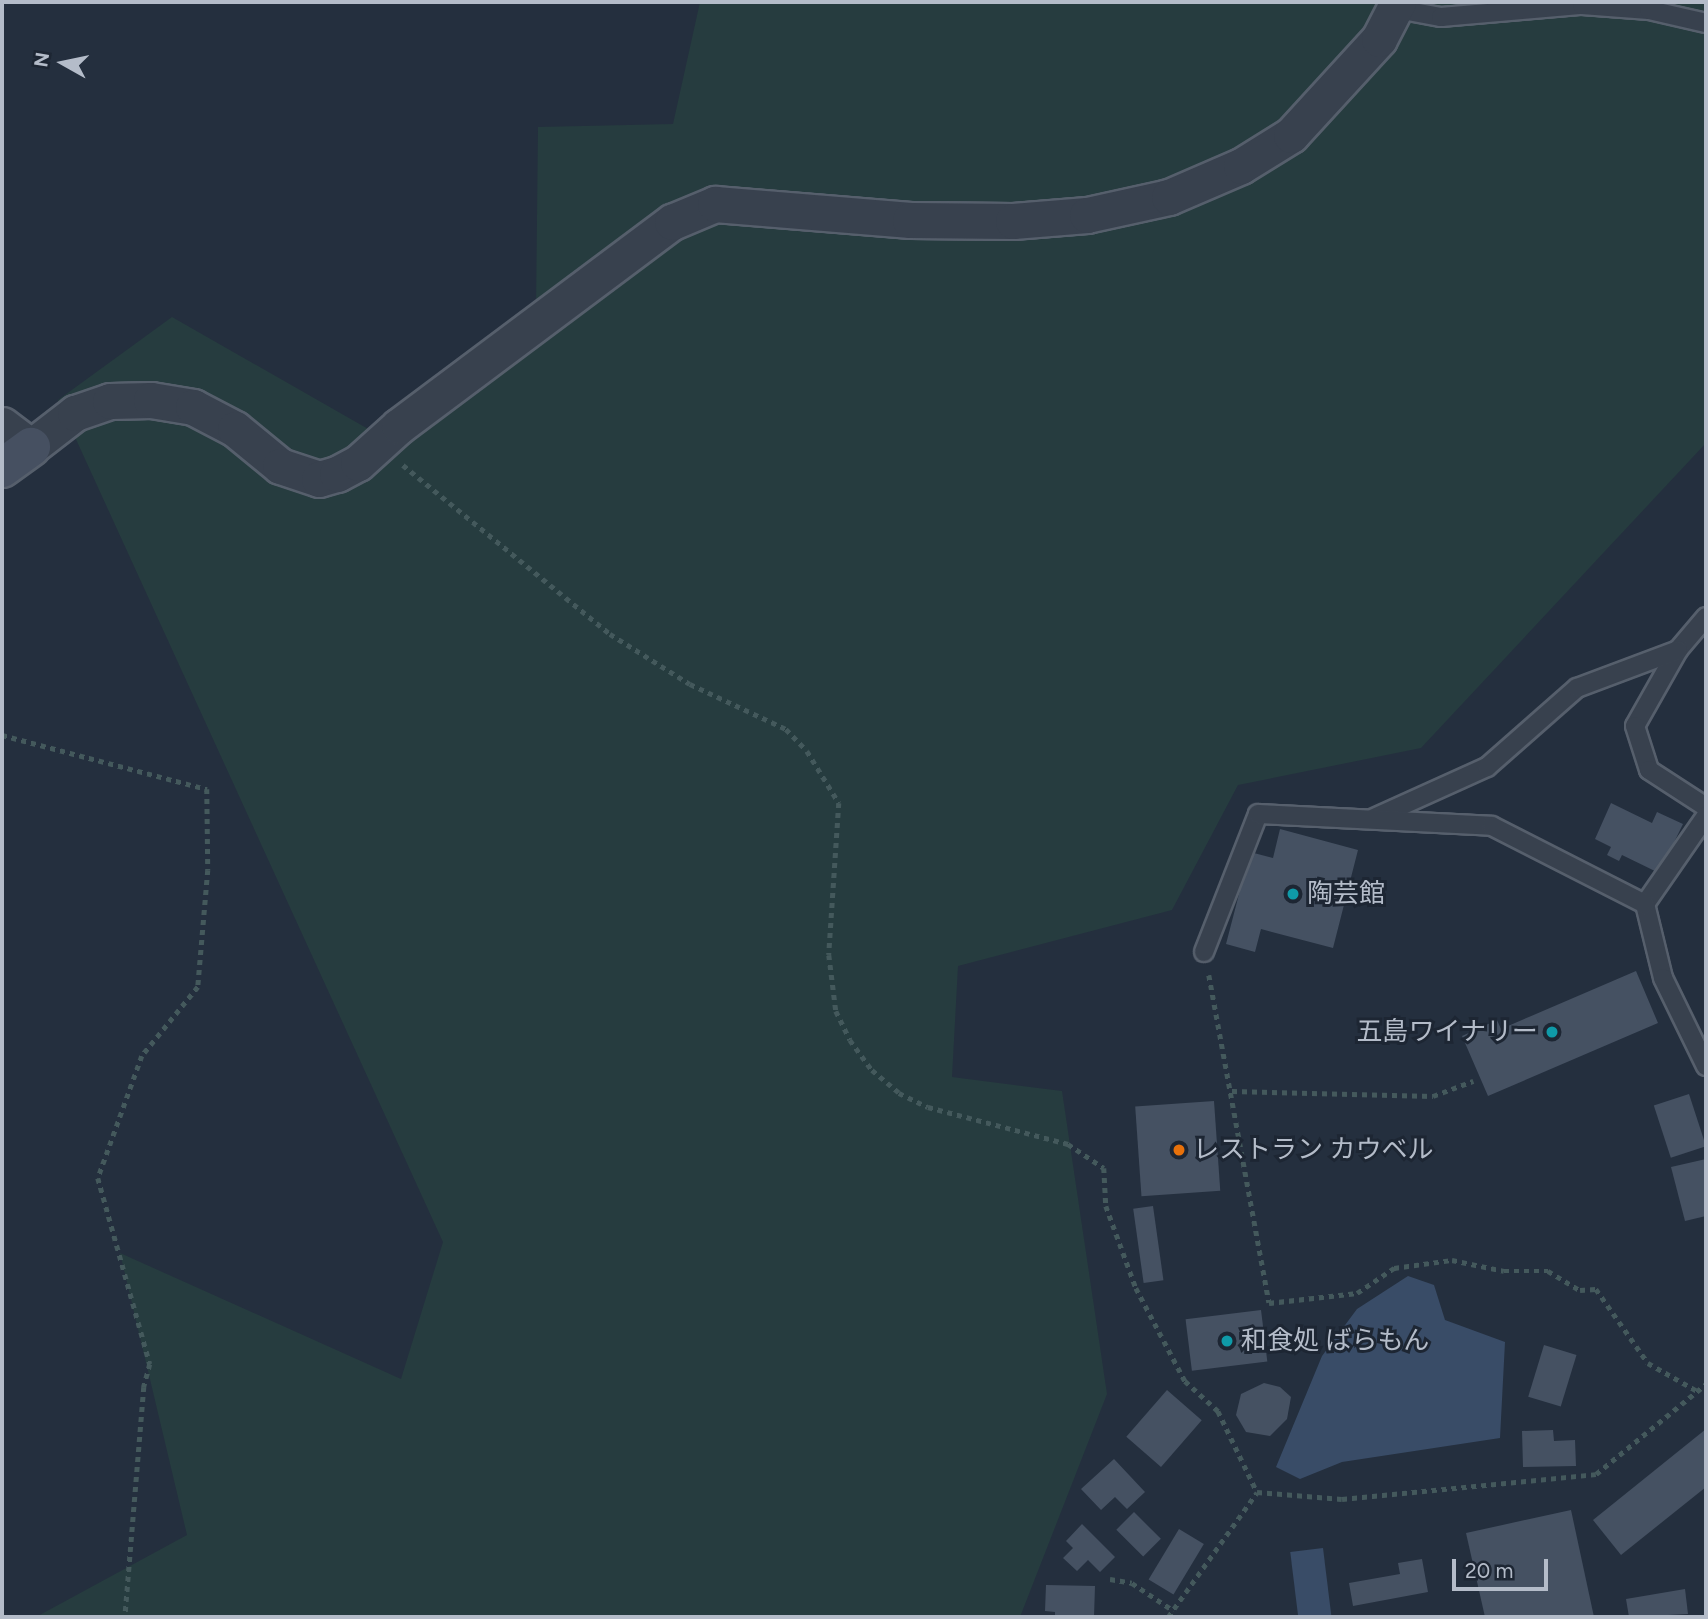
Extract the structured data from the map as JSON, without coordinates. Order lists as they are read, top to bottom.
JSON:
{
  "places": [
    "陶芸館",
    "五島ワイナリー",
    "レストラン カウベル",
    "和食処 ばらもん"
  ],
  "scale_bar": "20 m",
  "north": "left"
}
